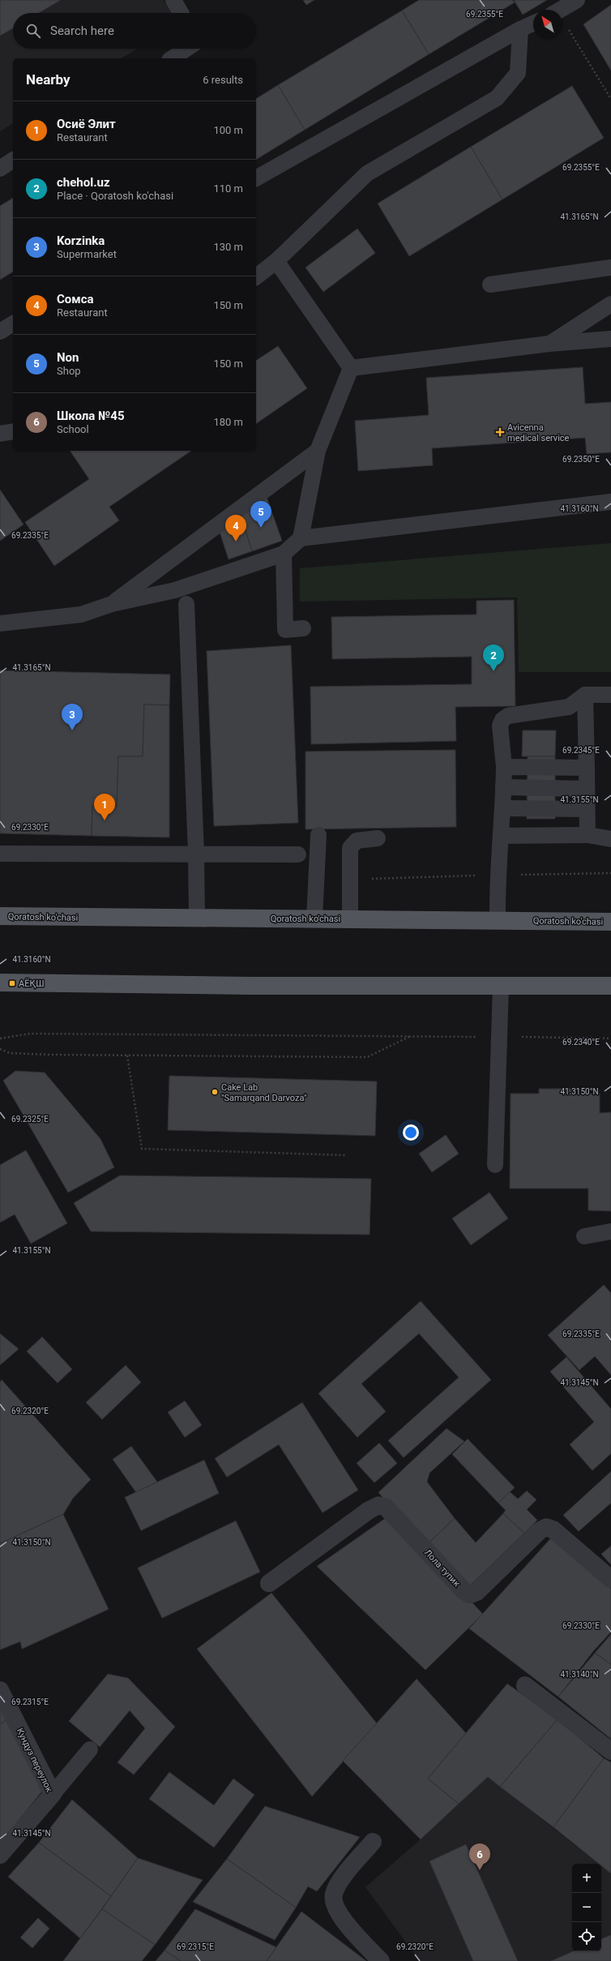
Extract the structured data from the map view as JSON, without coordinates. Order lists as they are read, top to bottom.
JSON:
{
  "streets": {
    "main road": ["Qoratosh ko'chasi"],
    "street": ["Лола тупик", "Кундуз переулок"]
  },
  "places": {
    "health": ["Avicenna medical service"],
    "transit": ["АЁҚШ"],
    "other": ["Cake Lab \"Samarqand Darvoza\""]
  },
  "north": "top left",
  "page": {
    "search": "Search here",
    "heading": ["Nearby", "6 results"],
    "list": [
      {
        "mark": "1",
        "name": "Осиё Элит",
        "note": "Restaurant",
        "value": "100 m"
      },
      {
        "mark": "2",
        "name": "chehol.uz",
        "note": "Place · Qoratosh ko'chasi",
        "value": "110 m"
      },
      {
        "mark": "3",
        "name": "Korzinka",
        "note": "Supermarket",
        "value": "130 m"
      },
      {
        "mark": "4",
        "name": "Сомса",
        "note": "Restaurant",
        "value": "150 m"
      },
      {
        "mark": "5",
        "name": "Non",
        "note": "Shop",
        "value": "150 m"
      },
      {
        "mark": "6",
        "name": "Школа №45",
        "note": "School",
        "value": "180 m"
      }
    ],
    "pins": [
      "5",
      "4",
      "2",
      "3",
      "1",
      "6"
    ],
    "map_buttons": ["+", "−"]
  },
  "coordinates": [
    "69.2355°E",
    "41.3165°N",
    "69.2350°E",
    "41.3160°N",
    "69.2335°E",
    "69.2345°E",
    "41.3155°N",
    "69.2330°E",
    "69.2340°E",
    "41.3150°N",
    "69.2325°E",
    "41.3145°N",
    "69.2320°E",
    "41.3140°N",
    "69.2315°E"
  ]
}
